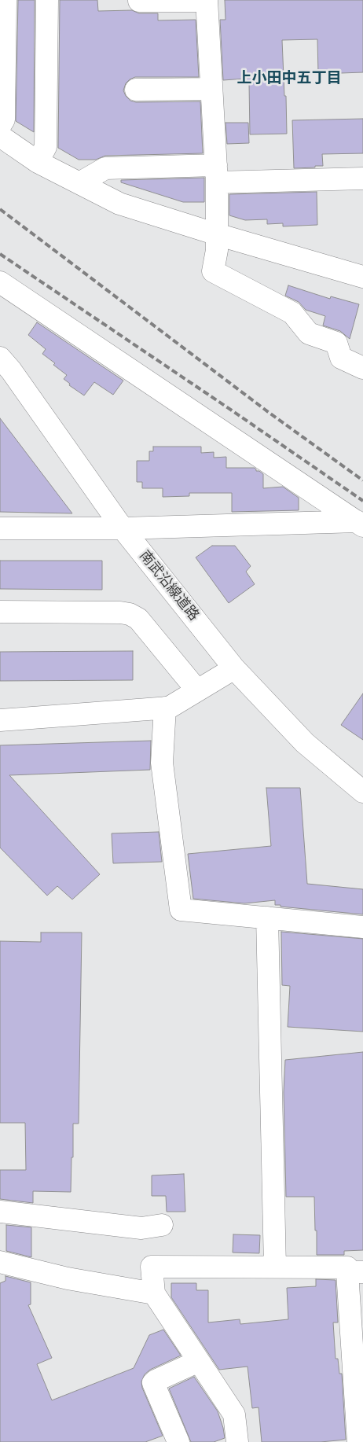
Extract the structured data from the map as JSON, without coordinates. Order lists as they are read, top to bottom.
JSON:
{
  "streets": {
    "street": ["南武沿線道路"]
  },
  "districts": ["上小田中五丁目"]
}
